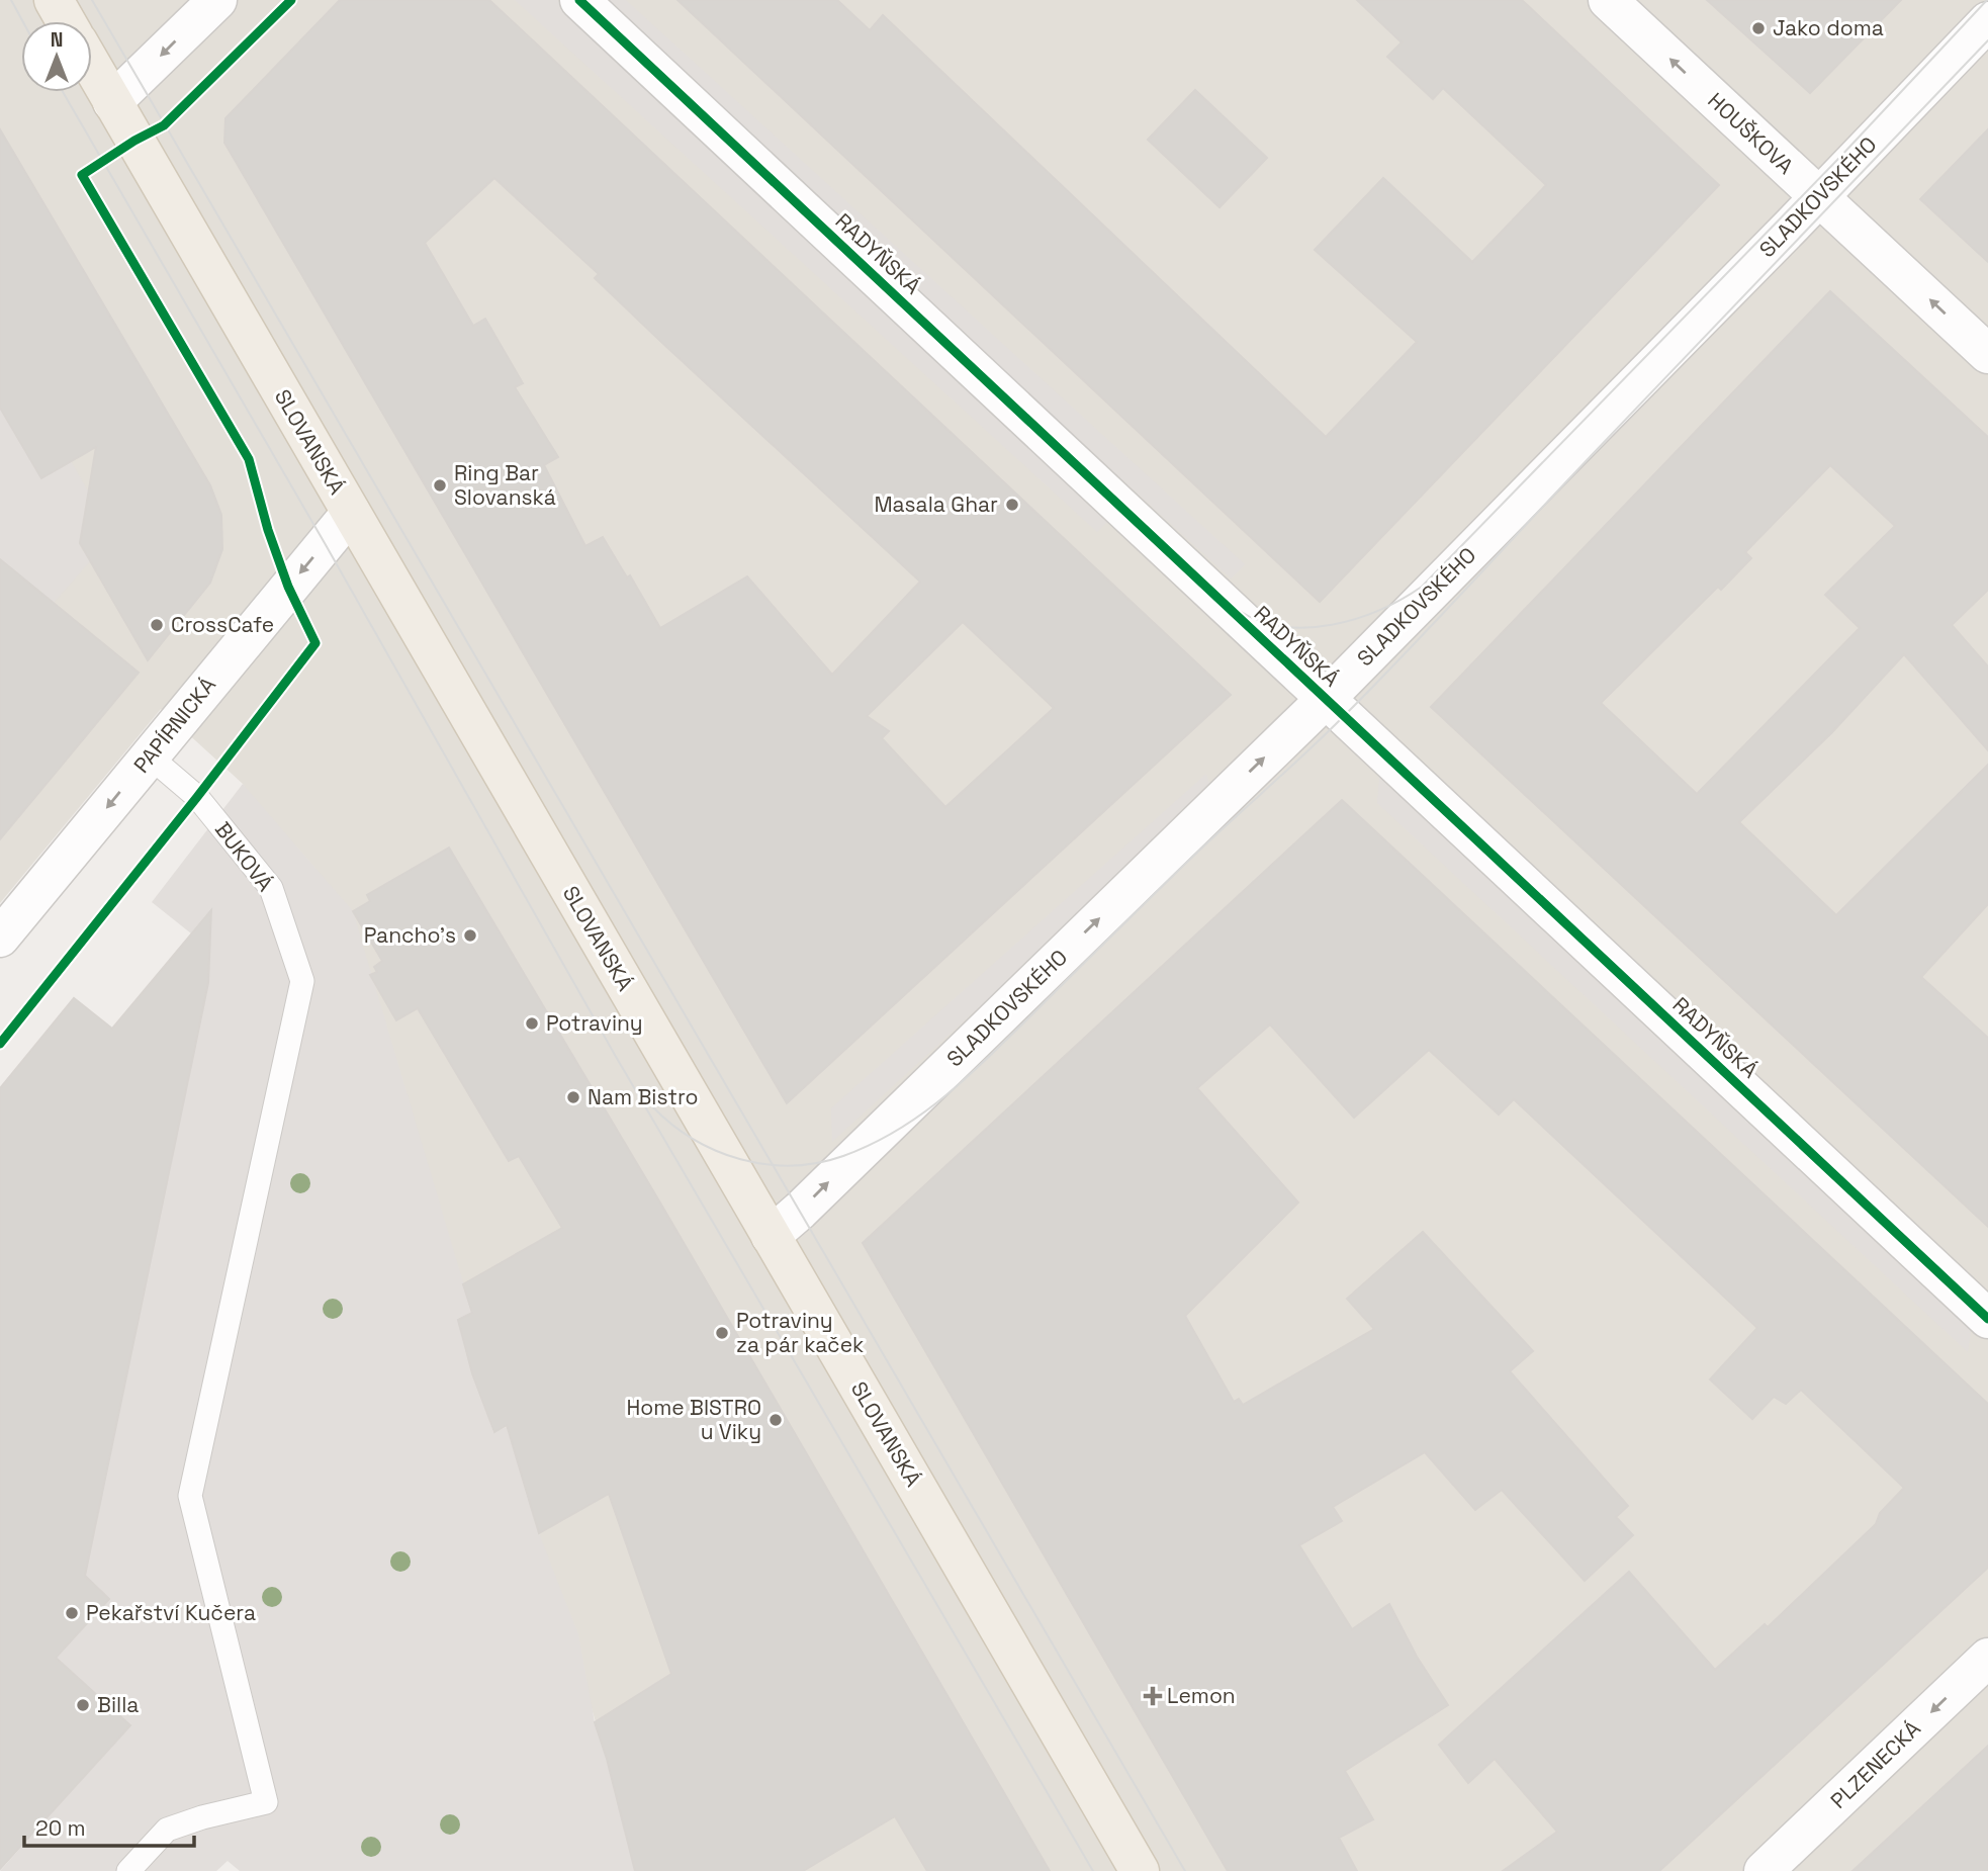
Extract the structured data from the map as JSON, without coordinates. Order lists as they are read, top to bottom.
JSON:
{
  "streets": {
    "main road": ["SLOVANSKÁ"],
    "street": [
      "HOUŠKOVA",
      "SLADKOVSKÉHO",
      "RADYŇSKÁ",
      "PAPÍRNICKÁ",
      "PLZENECKÁ"
    ],
    "lane": ["BUKOVÁ"]
  },
  "crossings": [
    ["HOUŠKOVA", "SLADKOVSKÉHO"],
    ["SLADKOVSKÉHO", "RADYŇSKÁ"],
    ["SLADKOVSKÉHO", "SLOVANSKÁ"],
    ["SLOVANSKÁ", "PAPÍRNICKÁ"],
    ["PAPÍRNICKÁ", "BUKOVÁ"]
  ],
  "one_way": [
    "HOUŠKOVA",
    "SLADKOVSKÉHO",
    "PAPÍRNICKÁ",
    "PLZENECKÁ"
  ],
  "places": {
    "other": [
      "Jako doma",
      "Ring Bar Slovanská",
      "Masala Ghar",
      "CrossCafe",
      "Pancho's",
      "Potraviny",
      "Nam Bistro",
      "Potraviny za pár kaček",
      "Home BISTRO u Viky",
      "Pekařství Kučera",
      "Billa"
    ],
    "health": ["Lemon"]
  },
  "scale_bar": "20 m",
  "north": "top"
}
